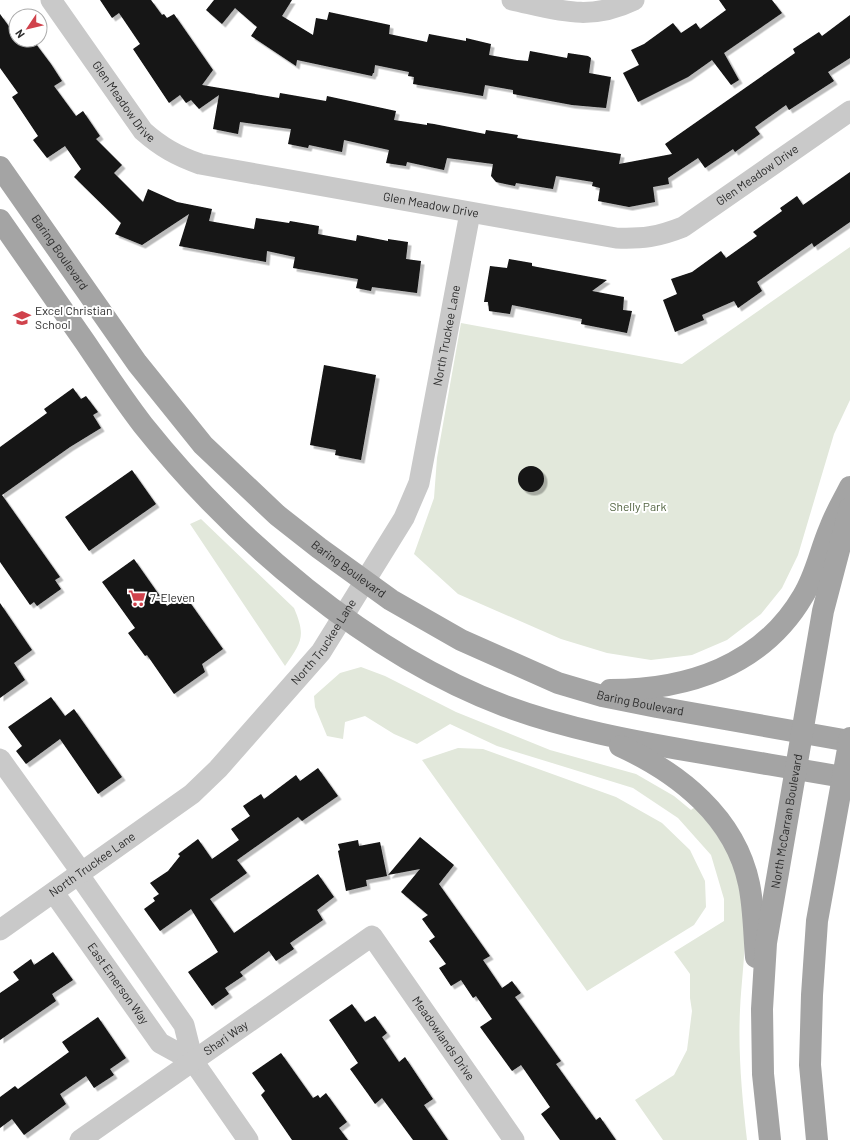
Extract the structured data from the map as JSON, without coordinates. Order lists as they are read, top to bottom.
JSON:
{
  "streets": {
    "main road": ["Baring Boulevard", "North McCarran Boulevard"],
    "street": [
      "Glen Meadow Drive",
      "North Truckee Lane",
      "East Emerson Way",
      "Shari Way",
      "Meadowlands Drive"
    ]
  },
  "crossings": [
    ["Glen Meadow Drive", "North Truckee Lane"],
    ["Baring Boulevard", "North Truckee Lane"],
    ["Baring Boulevard", "North McCarran Boulevard"],
    ["North Truckee Lane", "East Emerson Way"],
    ["East Emerson Way", "Shari Way"],
    ["Shari Way", "Meadowlands Drive"]
  ],
  "parks": ["Shelly Park"],
  "places": {
    "school or university": ["Excel Christian School"],
    "supermarket": ["7-Eleven"]
  },
  "north": "bottom left"
}
